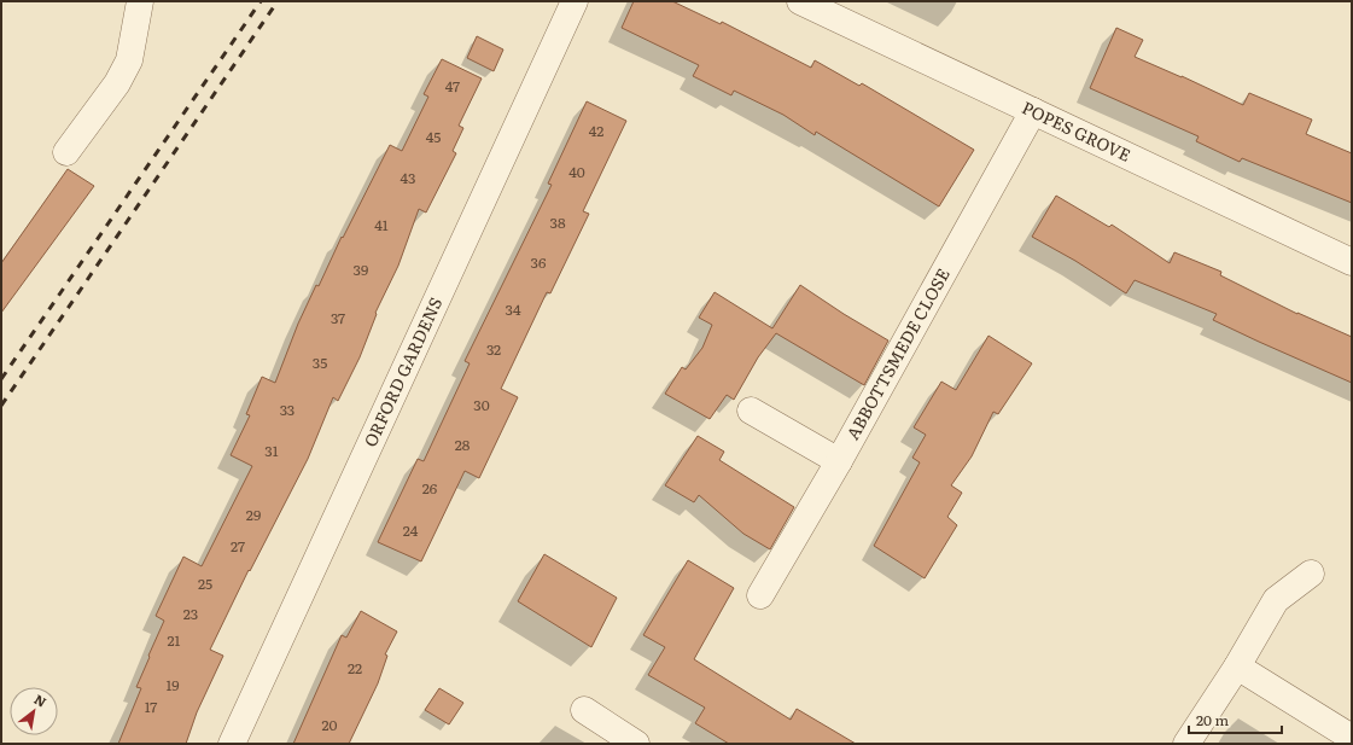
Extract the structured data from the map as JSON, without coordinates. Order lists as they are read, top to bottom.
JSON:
{
  "streets": {
    "street": ["POPES GROVE", "ABBOTTSMEDE CLOSE", "ORFORD GARDENS"]
  },
  "crossings": [
    ["POPES GROVE", "ABBOTTSMEDE CLOSE"]
  ],
  "house_numbers": [
    "47",
    "42",
    "45",
    "40",
    "43",
    "38",
    "41",
    "36",
    "39",
    "34",
    "37",
    "32",
    "35",
    "30",
    "33",
    "28",
    "31",
    "26",
    "29",
    "24",
    "27",
    "25",
    "23",
    "21",
    "22",
    "19",
    "17",
    "20"
  ],
  "scale_bar": "20 m",
  "north": "top right"
}
